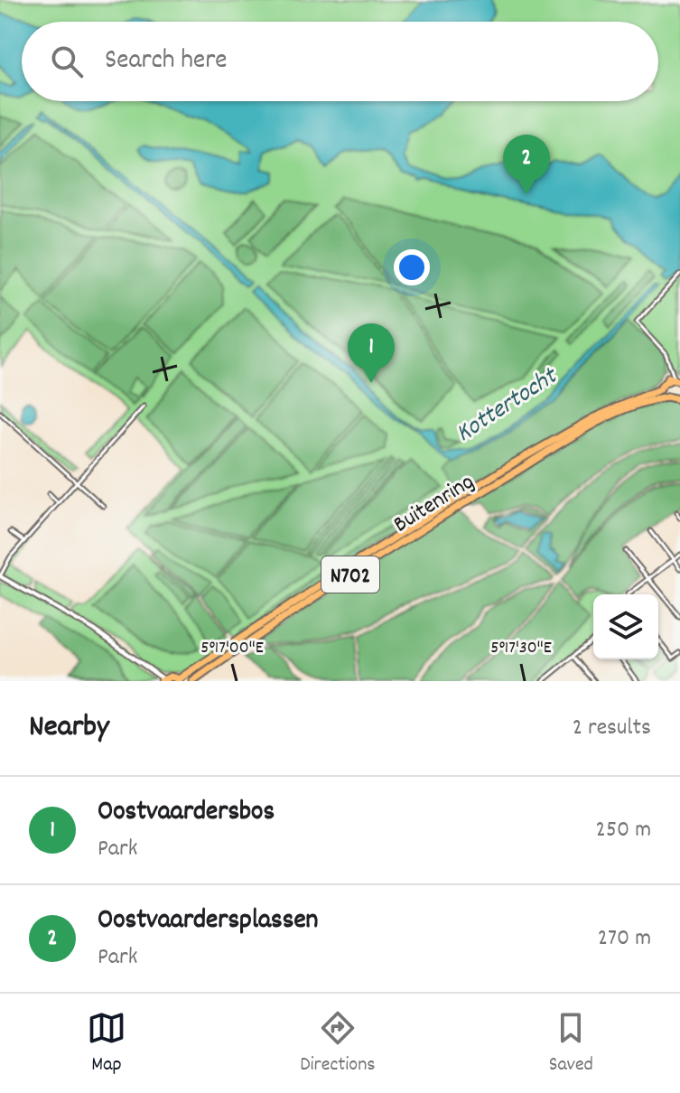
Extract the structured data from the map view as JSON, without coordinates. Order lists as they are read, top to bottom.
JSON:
{
  "streets": {
    "highway": ["Buitenring", "N702"]
  },
  "crossings": [
    ["Buitenring", "N702"]
  ],
  "water": ["Kottertocht"],
  "page": {
    "search": "Search here",
    "pins": ["2", "1"],
    "heading": ["Nearby", "2 results"],
    "list": [
      {
        "mark": "1",
        "name": "Oostvaardersbos",
        "note": "Park",
        "value": "250 m"
      },
      {
        "mark": "2",
        "name": "Oostvaardersplassen",
        "note": "Park",
        "value": "270 m"
      }
    ],
    "nav": ["Map", "Directions", "Saved"]
  },
  "coordinates": ["5°17'00\"E", "5°17'30\"E"]
}
